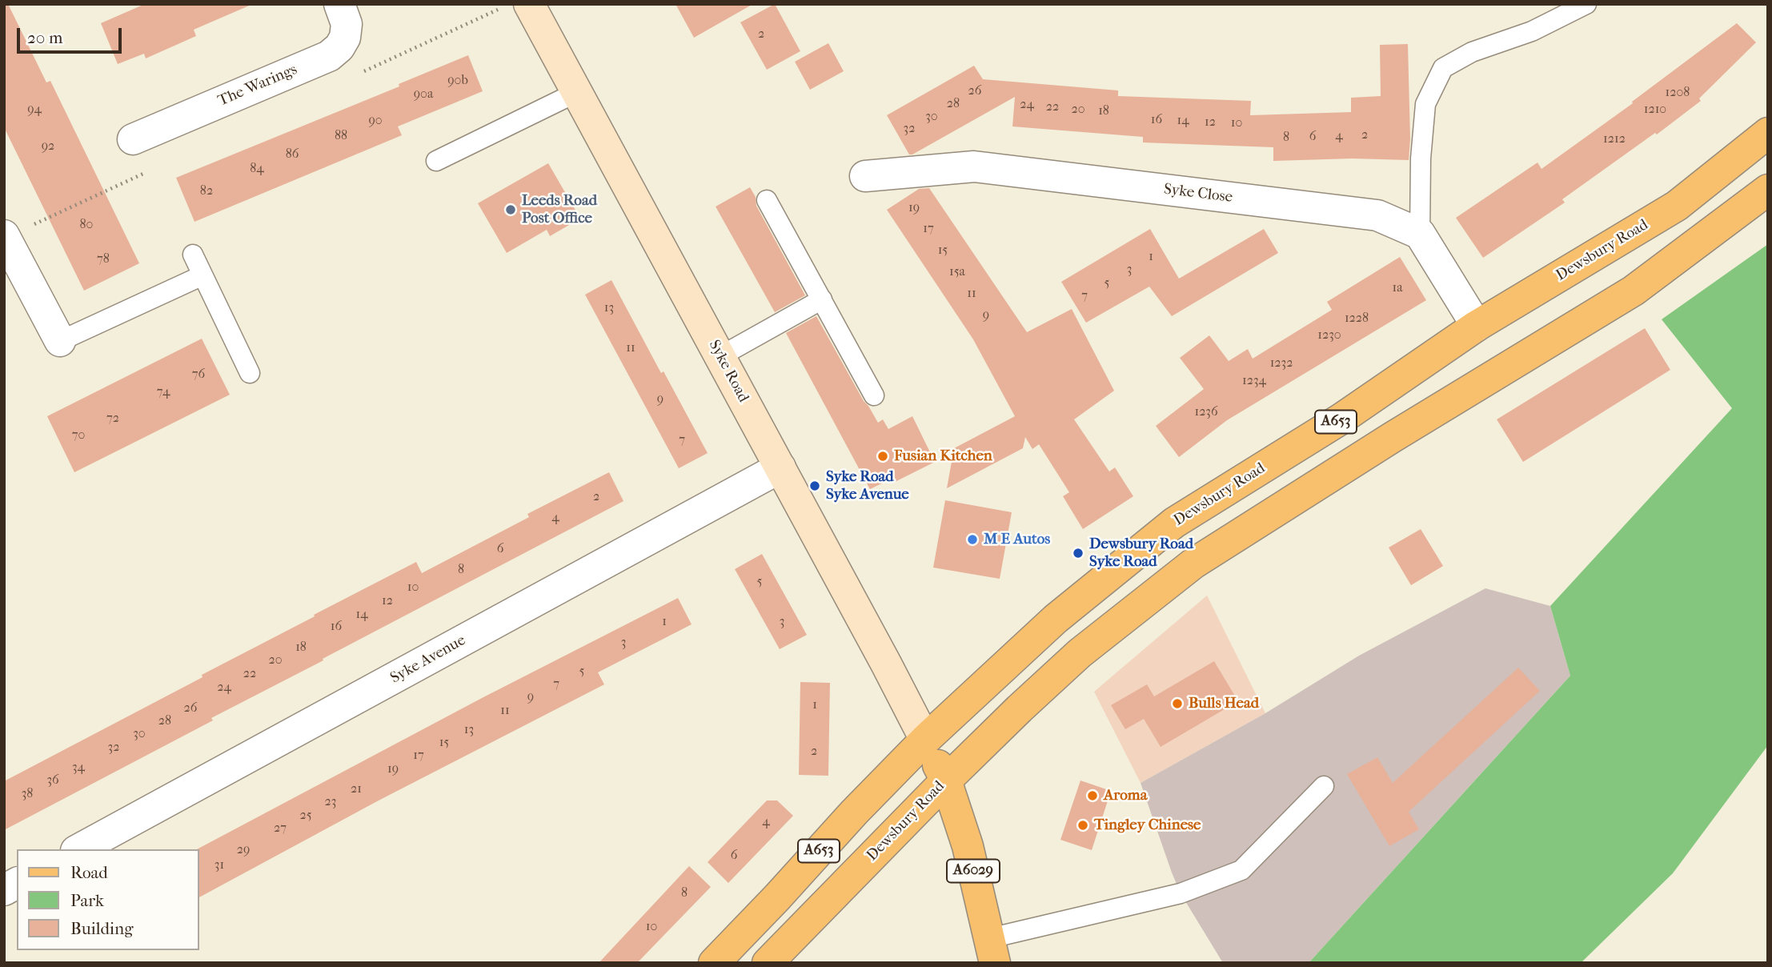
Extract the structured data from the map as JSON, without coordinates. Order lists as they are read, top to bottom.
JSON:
{
  "streets": {
    "main road": ["Dewsbury Road", "A653", "A6029"],
    "street": [
      "The Warings",
      "Syke Close",
      "Syke Road",
      "Syke Avenue"
    ]
  },
  "crossings": [
    ["Dewsbury Road", "Syke Road"],
    ["Dewsbury Road", "A6029"],
    ["Syke Road", "Syke Avenue"]
  ],
  "places": [
    "Leeds Road Post Office",
    "Fusian Kitchen",
    "Syke Road Syke Avenue",
    "M E Autos",
    "Dewsbury Road Syke Road",
    "Bulls Head",
    "Aroma",
    "Tingley Chinese"
  ],
  "house_numbers": [
    "2",
    "90b",
    "26",
    "1208",
    "90a",
    "28",
    "24",
    "22",
    "94",
    "20",
    "1210",
    "18",
    "30",
    "16",
    "90",
    "14",
    "12",
    "10",
    "32",
    "2",
    "88",
    "4",
    "6",
    "8",
    "1212",
    "92",
    "86",
    "84",
    "82",
    "19",
    "80",
    "17",
    "15",
    "1",
    "78",
    "3",
    "15a",
    "5",
    "1a",
    "11",
    "7",
    "13",
    "9",
    "1228",
    "1230",
    "11",
    "1232",
    "76",
    "1234",
    "74",
    "9",
    "1236",
    "72",
    "70",
    "7",
    "2",
    "4",
    "6",
    "8",
    "5",
    "10",
    "12",
    "14",
    "1",
    "3",
    "16",
    "3",
    "18",
    "20",
    "5",
    "22",
    "7",
    "24",
    "9",
    "1",
    "26",
    "11",
    "28",
    "13",
    "30",
    "15",
    "32",
    "2",
    "17",
    "34",
    "19",
    "36",
    "21",
    "38",
    "23",
    "25",
    "4",
    "27",
    "29",
    "6",
    "31",
    "8",
    "10"
  ],
  "legend": ["Road", "Park", "Building"],
  "scale_bar": "20 m"
}
